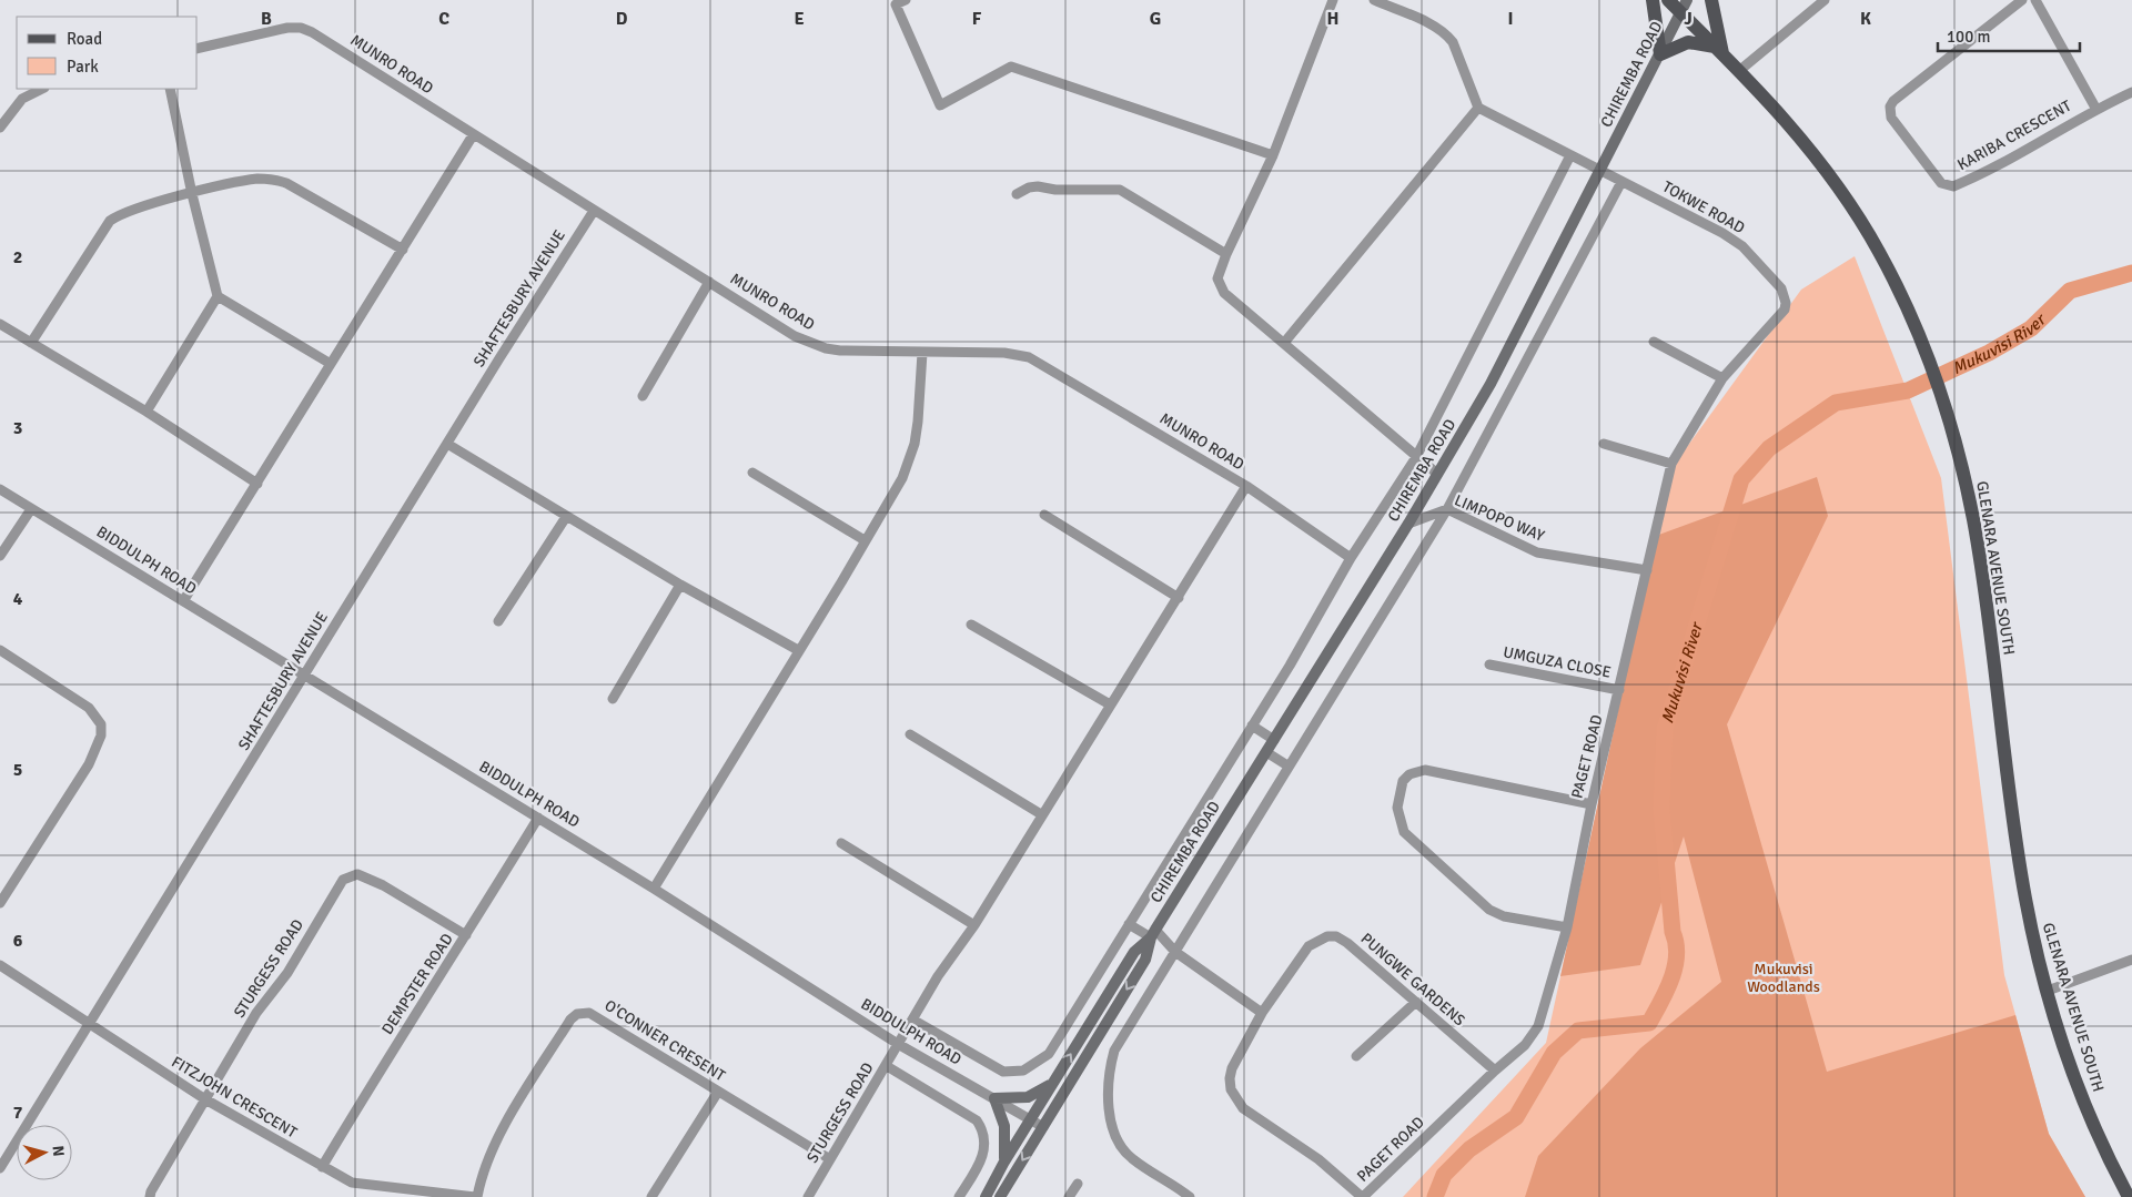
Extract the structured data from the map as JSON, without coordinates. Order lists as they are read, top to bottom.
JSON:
{
  "streets": {
    "main road": ["CHIREMBA ROAD", "GLENARA AVENUE SOUTH"],
    "street": [
      "MUNRO ROAD",
      "KARIBA CRESCENT",
      "TOKWE ROAD",
      "SHAFTESBURY AVENUE",
      "LIMPOPO WAY",
      "BIDDULPH ROAD",
      "UMGUZA CLOSE",
      "PAGET ROAD",
      "STURGESS ROAD",
      "PUNGWE GARDENS",
      "DEMPSTER ROAD",
      "O'CONNER CRESENT",
      "FITZJOHN CRESCENT"
    ]
  },
  "crossings": [
    ["MUNRO ROAD", "SHAFTESBURY AVENUE"],
    ["MUNRO ROAD", "STURGESS ROAD"],
    ["CHIREMBA ROAD", "TOKWE ROAD"],
    ["CHIREMBA ROAD", "LIMPOPO WAY"],
    ["CHIREMBA ROAD", "BIDDULPH ROAD"],
    ["CHIREMBA ROAD", "GLENARA AVENUE SOUTH"],
    ["TOKWE ROAD", "PAGET ROAD"],
    ["SHAFTESBURY AVENUE", "BIDDULPH ROAD"],
    ["SHAFTESBURY AVENUE", "FITZJOHN CRESCENT"],
    ["LIMPOPO WAY", "PAGET ROAD"],
    ["BIDDULPH ROAD", "STURGESS ROAD"],
    ["BIDDULPH ROAD", "DEMPSTER ROAD"],
    ["UMGUZA CLOSE", "PAGET ROAD"],
    ["PAGET ROAD", "PUNGWE GARDENS"],
    ["STURGESS ROAD", "DEMPSTER ROAD"],
    ["STURGESS ROAD", "O'CONNER CRESENT"],
    ["STURGESS ROAD", "FITZJOHN CRESCENT"],
    ["DEMPSTER ROAD", "FITZJOHN CRESCENT"],
    ["O'CONNER CRESENT", "FITZJOHN CRESCENT"]
  ],
  "water": ["Mukuvisi River"],
  "parks": ["Mukuvisi Woodlands"],
  "legend": ["Road", "Park"],
  "scale_bar": "100 m",
  "north": "right",
  "grid": {
    "columns": [
      "B",
      "C",
      "D",
      "E",
      "F",
      "G",
      "H",
      "I",
      "J",
      "K"
    ],
    "rows": [
      "2",
      "3",
      "4",
      "5",
      "6",
      "7"
    ]
  }
}
